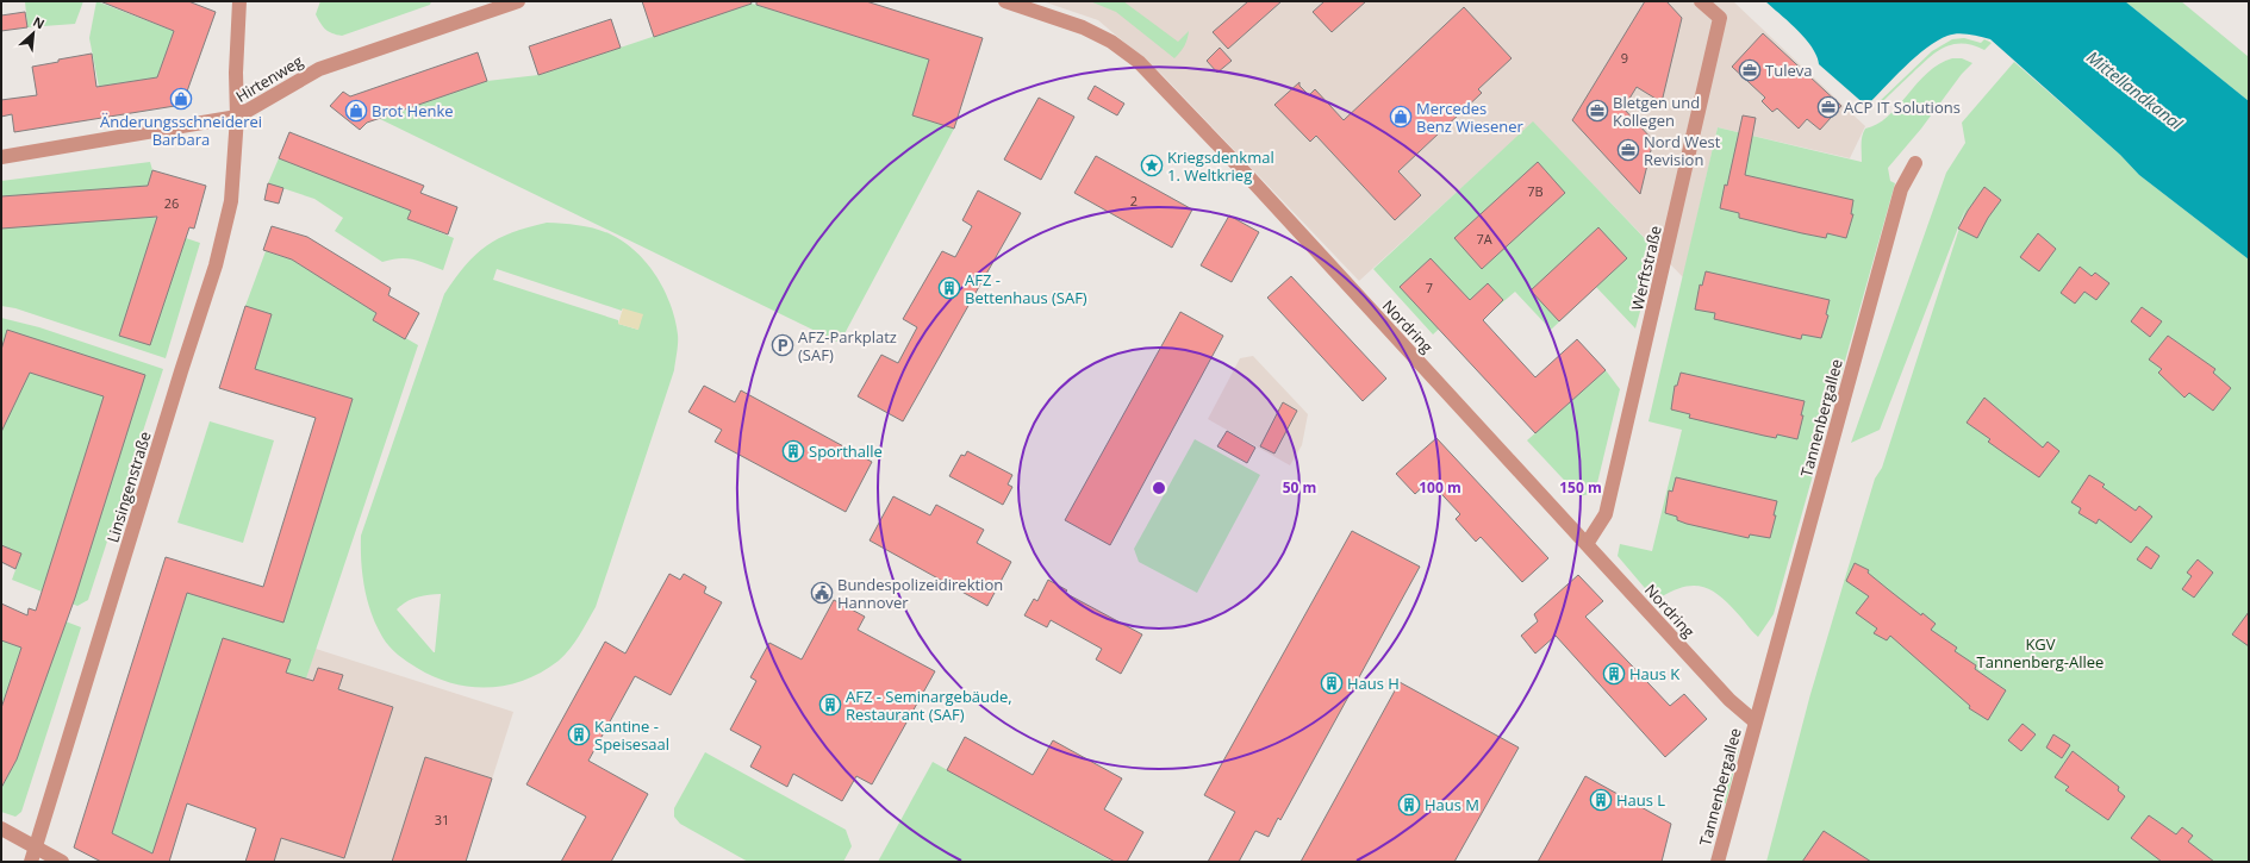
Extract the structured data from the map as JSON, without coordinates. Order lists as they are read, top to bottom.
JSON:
{
  "streets": {
    "street": [
      "Hirtenweg",
      "Werftstraße",
      "Nordring",
      "Tannenbergallee",
      "Linsingenstraße"
    ]
  },
  "crossings": [
    ["Hirtenweg", "Linsingenstraße"],
    ["Werftstraße", "Nordring"],
    ["Nordring", "Tannenbergallee"]
  ],
  "water": ["Mittellandkanal"],
  "parks": ["KGV Tannenberg-Allee"],
  "places": {
    "office": [
      "Tuleva",
      "ACP IT Solutions",
      "Bletgen und Kollegen",
      "Nord West Revision"
    ],
    "shop": ["Änderungsschneiderei Barbara", "Brot Henke", "Mercedes Benz Wiesener"],
    "place": ["Kriegsdenkmal 1. Weltkrieg"],
    "building": [
      "AFZ - Bettenhaus (SAF)",
      "Sporthalle",
      "Haus K",
      "Haus H",
      "AFZ - Seminargebäude, Restaurant (SAF)",
      "Kantine - Speisesaal",
      "Haus L",
      "Haus M"
    ],
    "parking": ["AFZ-Parkplatz (SAF)"],
    "public building": ["Bundespolizeidirektion Hannover"]
  },
  "house_numbers": [
    "9",
    "7B",
    "2",
    "26",
    "7A",
    "7",
    "31"
  ],
  "north": "top right",
  "rings": ["50 m", "100 m", "150 m"]
}
